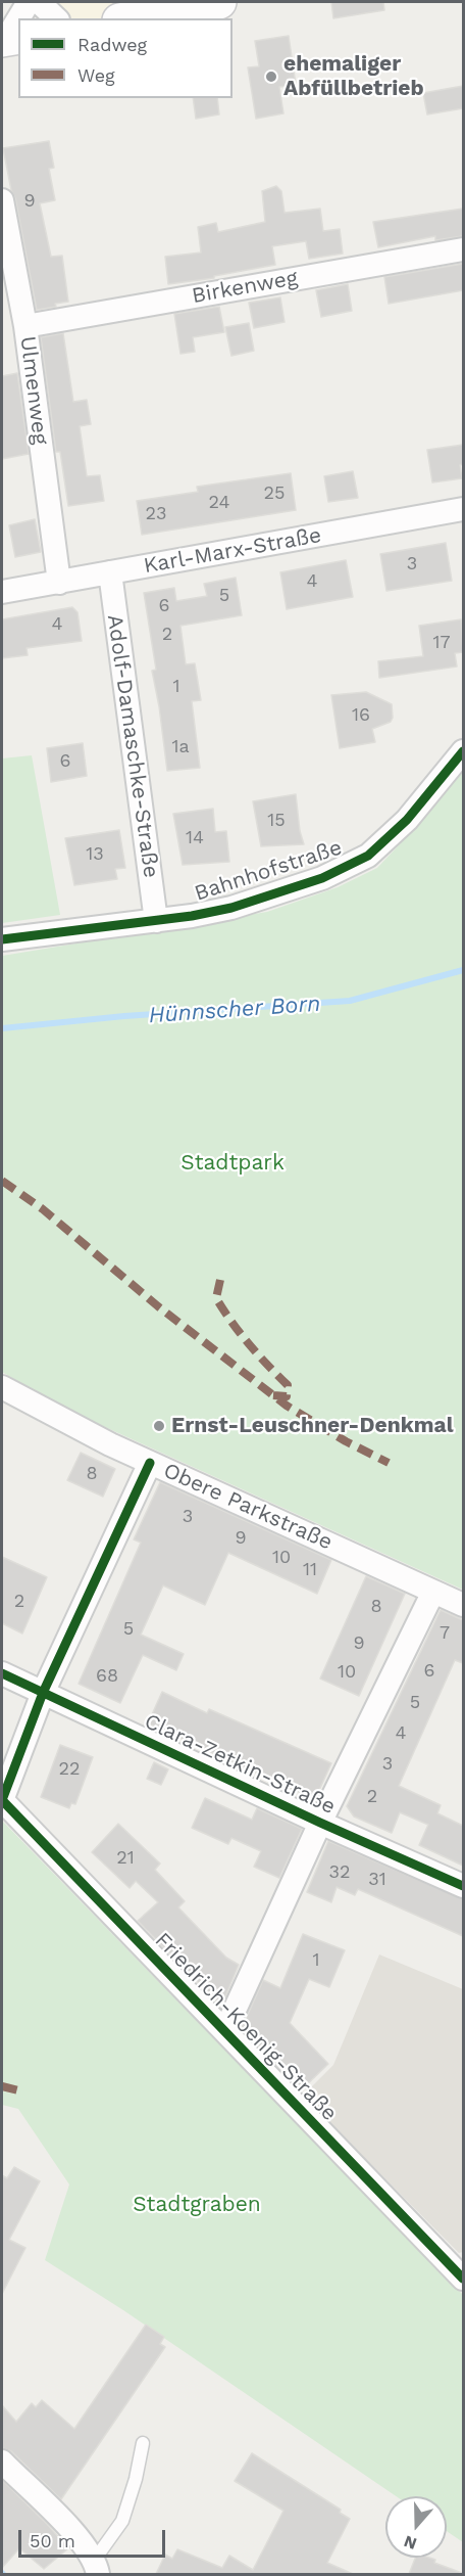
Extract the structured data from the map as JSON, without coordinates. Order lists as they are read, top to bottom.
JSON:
{
  "streets": {
    "street": [
      "Birkenweg",
      "Ulmenweg",
      "Karl-Marx-Straße",
      "Adolf-Damaschke-Straße",
      "Bahnhofstraße",
      "Obere Parkstraße",
      "Clara-Zetkin-Straße",
      "Friedrich-Koenig-Straße"
    ]
  },
  "crossings": [
    ["Birkenweg", "Ulmenweg"],
    ["Ulmenweg", "Karl-Marx-Straße"],
    ["Karl-Marx-Straße", "Adolf-Damaschke-Straße"],
    ["Adolf-Damaschke-Straße", "Bahnhofstraße"]
  ],
  "water": ["Hünnscher Born"],
  "parks": ["Stadtpark", "Stadtgraben"],
  "places": ["ehemaliger Abfüllbetrieb", "Ernst-Leuschner-Denkmal"],
  "house_numbers": [
    "9",
    "25",
    "24",
    "23",
    "3",
    "4",
    "5",
    "6",
    "4",
    "2",
    "17",
    "1",
    "16",
    "1a",
    "6",
    "15",
    "14",
    "13",
    "8",
    "3",
    "9",
    "10",
    "11",
    "2",
    "8",
    "5",
    "7",
    "9",
    "6",
    "10",
    "68",
    "5",
    "4",
    "3",
    "22",
    "2",
    "21",
    "32",
    "31",
    "1"
  ],
  "legend": ["Radweg", "Weg"],
  "scale_bar": "50 m",
  "north": "bottom"
}
